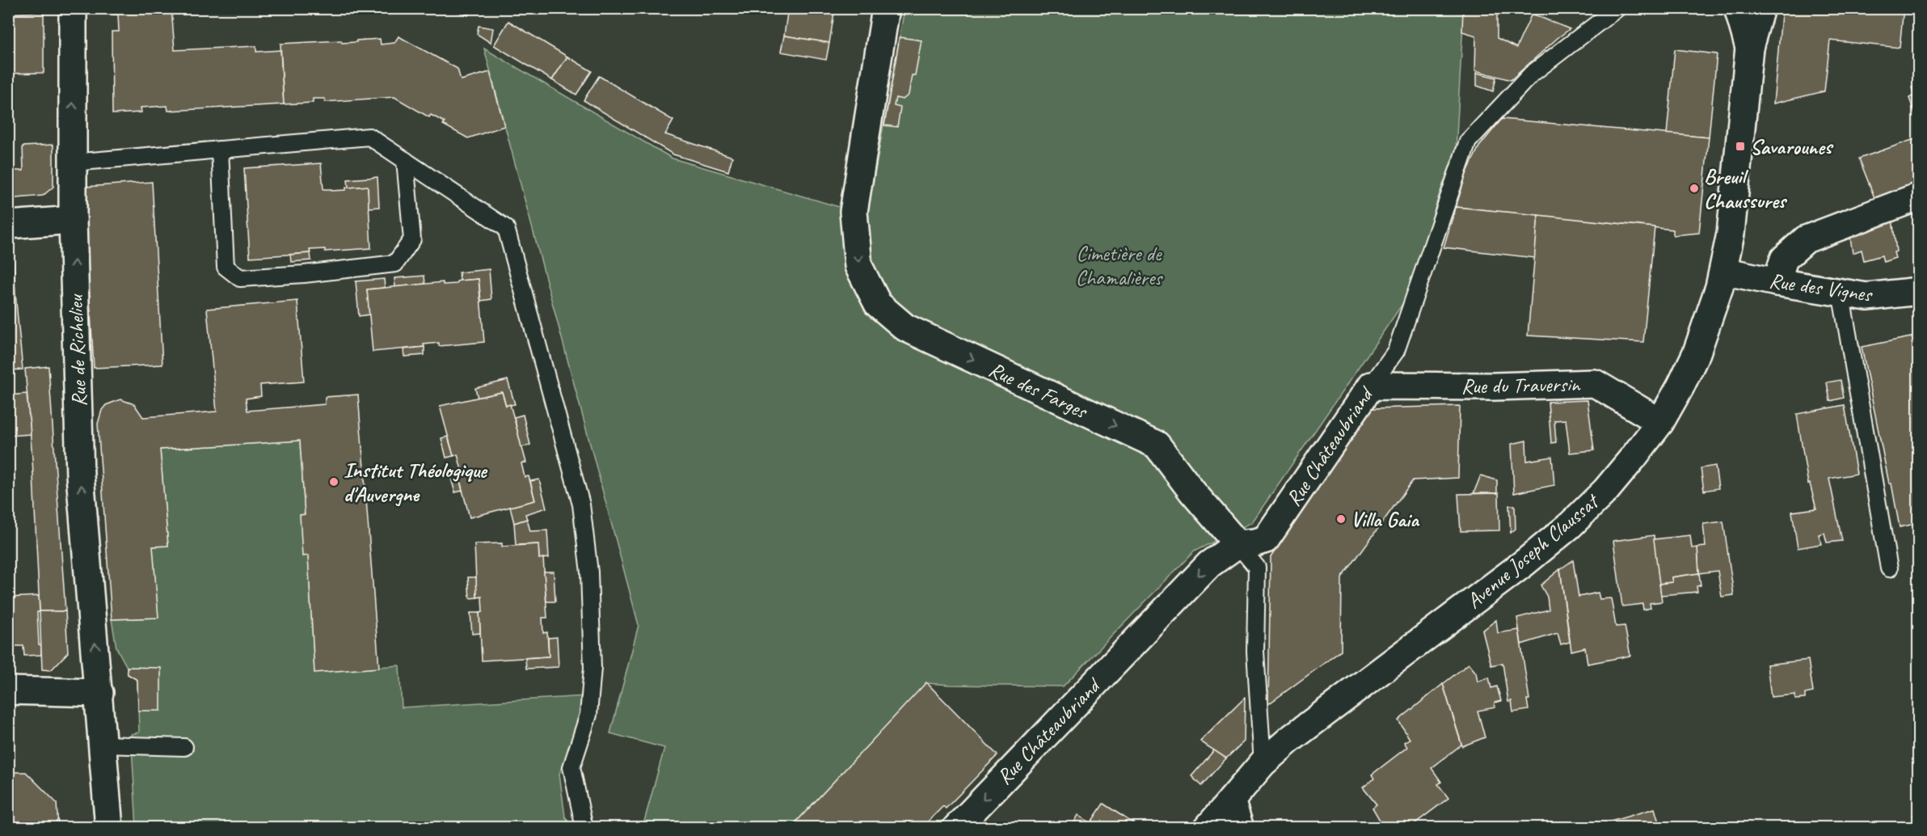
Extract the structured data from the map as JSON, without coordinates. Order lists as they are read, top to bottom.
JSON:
{
  "streets": {
    "street": [
      "Rue des Vignes",
      "Rue de Richelieu",
      "Rue du Traversin",
      "Rue des Farges",
      "Rue Châteaubriand",
      "Avenue Joseph Claussat"
    ]
  },
  "crossings": [
    ["Rue des Vignes", "Avenue Joseph Claussat"],
    ["Rue du Traversin", "Rue Châteaubriand"],
    ["Rue du Traversin", "Avenue Joseph Claussat"],
    ["Rue des Farges", "Rue Châteaubriand"],
    ["Rue des Farges", "Avenue Joseph Claussat"]
  ],
  "one_way": ["Rue de Richelieu", "Rue des Farges", "Rue Châteaubriand"],
  "parks": ["Cimetière de Chamalières"],
  "places": {
    "transit": ["Savarounes"],
    "other": ["Breuil Chaussures", "Institut Théologique d'Auvergne", "Villa Gaia"]
  }
}
